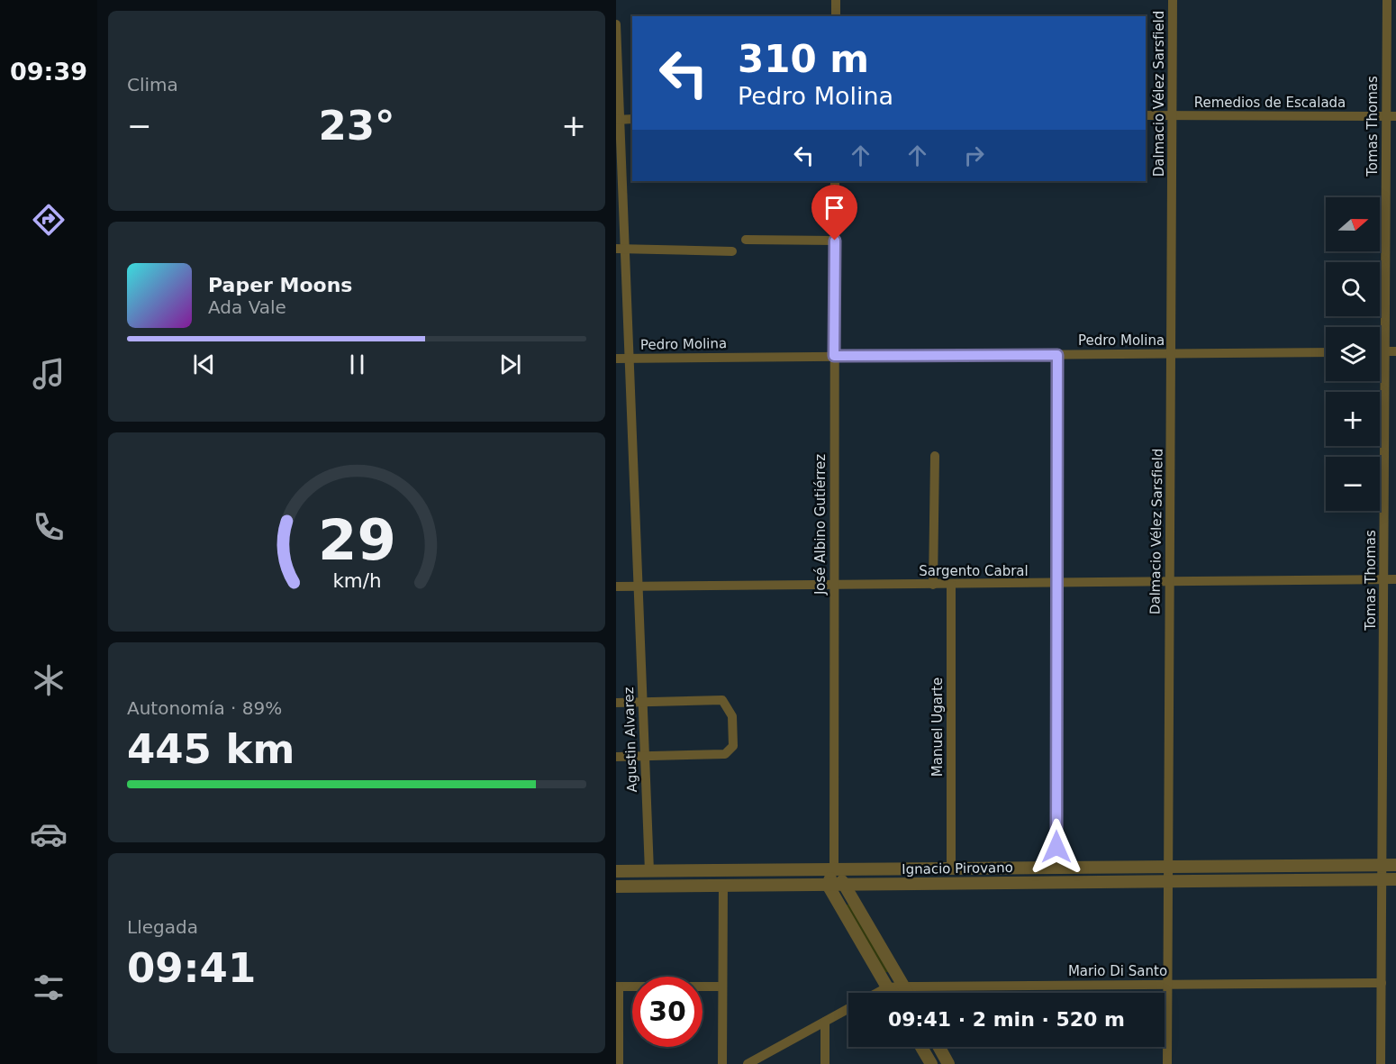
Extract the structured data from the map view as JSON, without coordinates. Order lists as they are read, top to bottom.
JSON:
{
  "streets": {
    "street": [
      "Dalmacio Vélez Sarsfield",
      "Remedios de Escalada",
      "Tomas Thomas",
      "Pedro Molina",
      "José Albino Gutiérrez",
      "Sargento Cabral",
      "Manuel Ugarte",
      "Agustin Alvarez",
      "Ignacio Pirovano",
      "Mario Di Santo"
    ]
  },
  "crossings": [
    ["Dalmacio Vélez Sarsfield", "Remedios de Escalada"],
    ["Dalmacio Vélez Sarsfield", "Pedro Molina"],
    ["Dalmacio Vélez Sarsfield", "Sargento Cabral"],
    ["Dalmacio Vélez Sarsfield", "Ignacio Pirovano"],
    ["Dalmacio Vélez Sarsfield", "Mario Di Santo"],
    ["Remedios de Escalada", "Tomas Thomas"],
    ["Tomas Thomas", "Sargento Cabral"],
    ["Tomas Thomas", "Ignacio Pirovano"],
    ["Tomas Thomas", "Mario Di Santo"],
    ["Pedro Molina", "José Albino Gutiérrez"],
    ["Pedro Molina", "Agustin Alvarez"],
    ["José Albino Gutiérrez", "Sargento Cabral"],
    ["José Albino Gutiérrez", "Ignacio Pirovano"],
    ["Sargento Cabral", "Manuel Ugarte"],
    ["Sargento Cabral", "Agustin Alvarez"],
    ["Manuel Ugarte", "Ignacio Pirovano"],
    ["Agustin Alvarez", "Ignacio Pirovano"]
  ],
  "north": "right",
  "page": {
    "tabs": "09:39",
    "tile": [
      "Clima",
      ["Autonomía · 89%", "445 km"],
      ["Llegada", "09:41"]
    ],
    "turn": ["310 m", "Pedro Molina"],
    "heat": ["−", "23°", "+"],
    "map_buttons": ["+", "−"],
    "song": ["Paper Moons", "Ada Vale"],
    "limit": "30",
    "trip": "09:41 · 2 min · 520 m",
    "gauge": ["29", "km/h"]
  }
}
